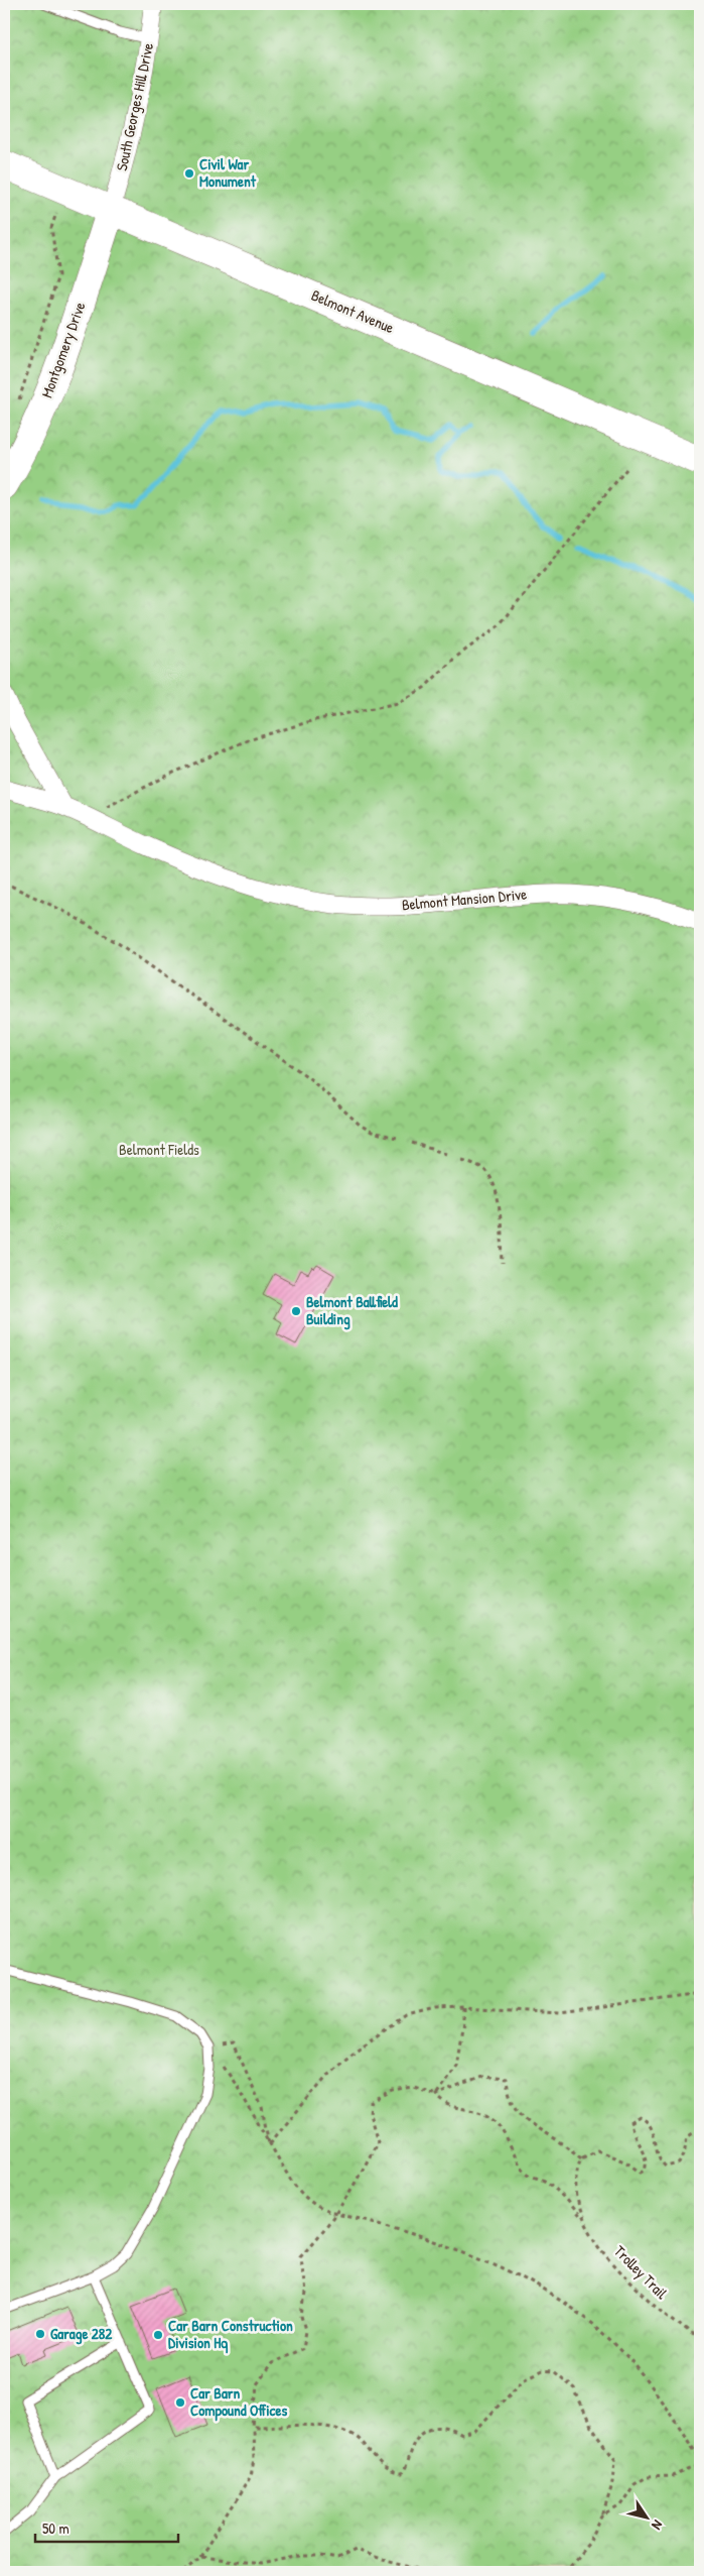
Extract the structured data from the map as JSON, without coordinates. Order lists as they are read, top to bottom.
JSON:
{
  "streets": {
    "main road": ["Belmont Avenue", "Montgomery Drive"],
    "street": ["South Georges Hill Drive", "Belmont Mansion Drive"],
    "path": ["Trolley Trail"]
  },
  "crossings": [
    ["South Georges Hill Drive", "Belmont Avenue"],
    ["South Georges Hill Drive", "Montgomery Drive"],
    ["Belmont Avenue", "Montgomery Drive"]
  ],
  "parks": ["Belmont Fields"],
  "places": [
    "Civil War Monument",
    "Belmont Ballfield Building",
    "Garage 282",
    "Car Barn Construction Division Hq",
    "Car Barn Compound Offices"
  ],
  "scale_bar": "50 m",
  "north": "bottom right"
}
